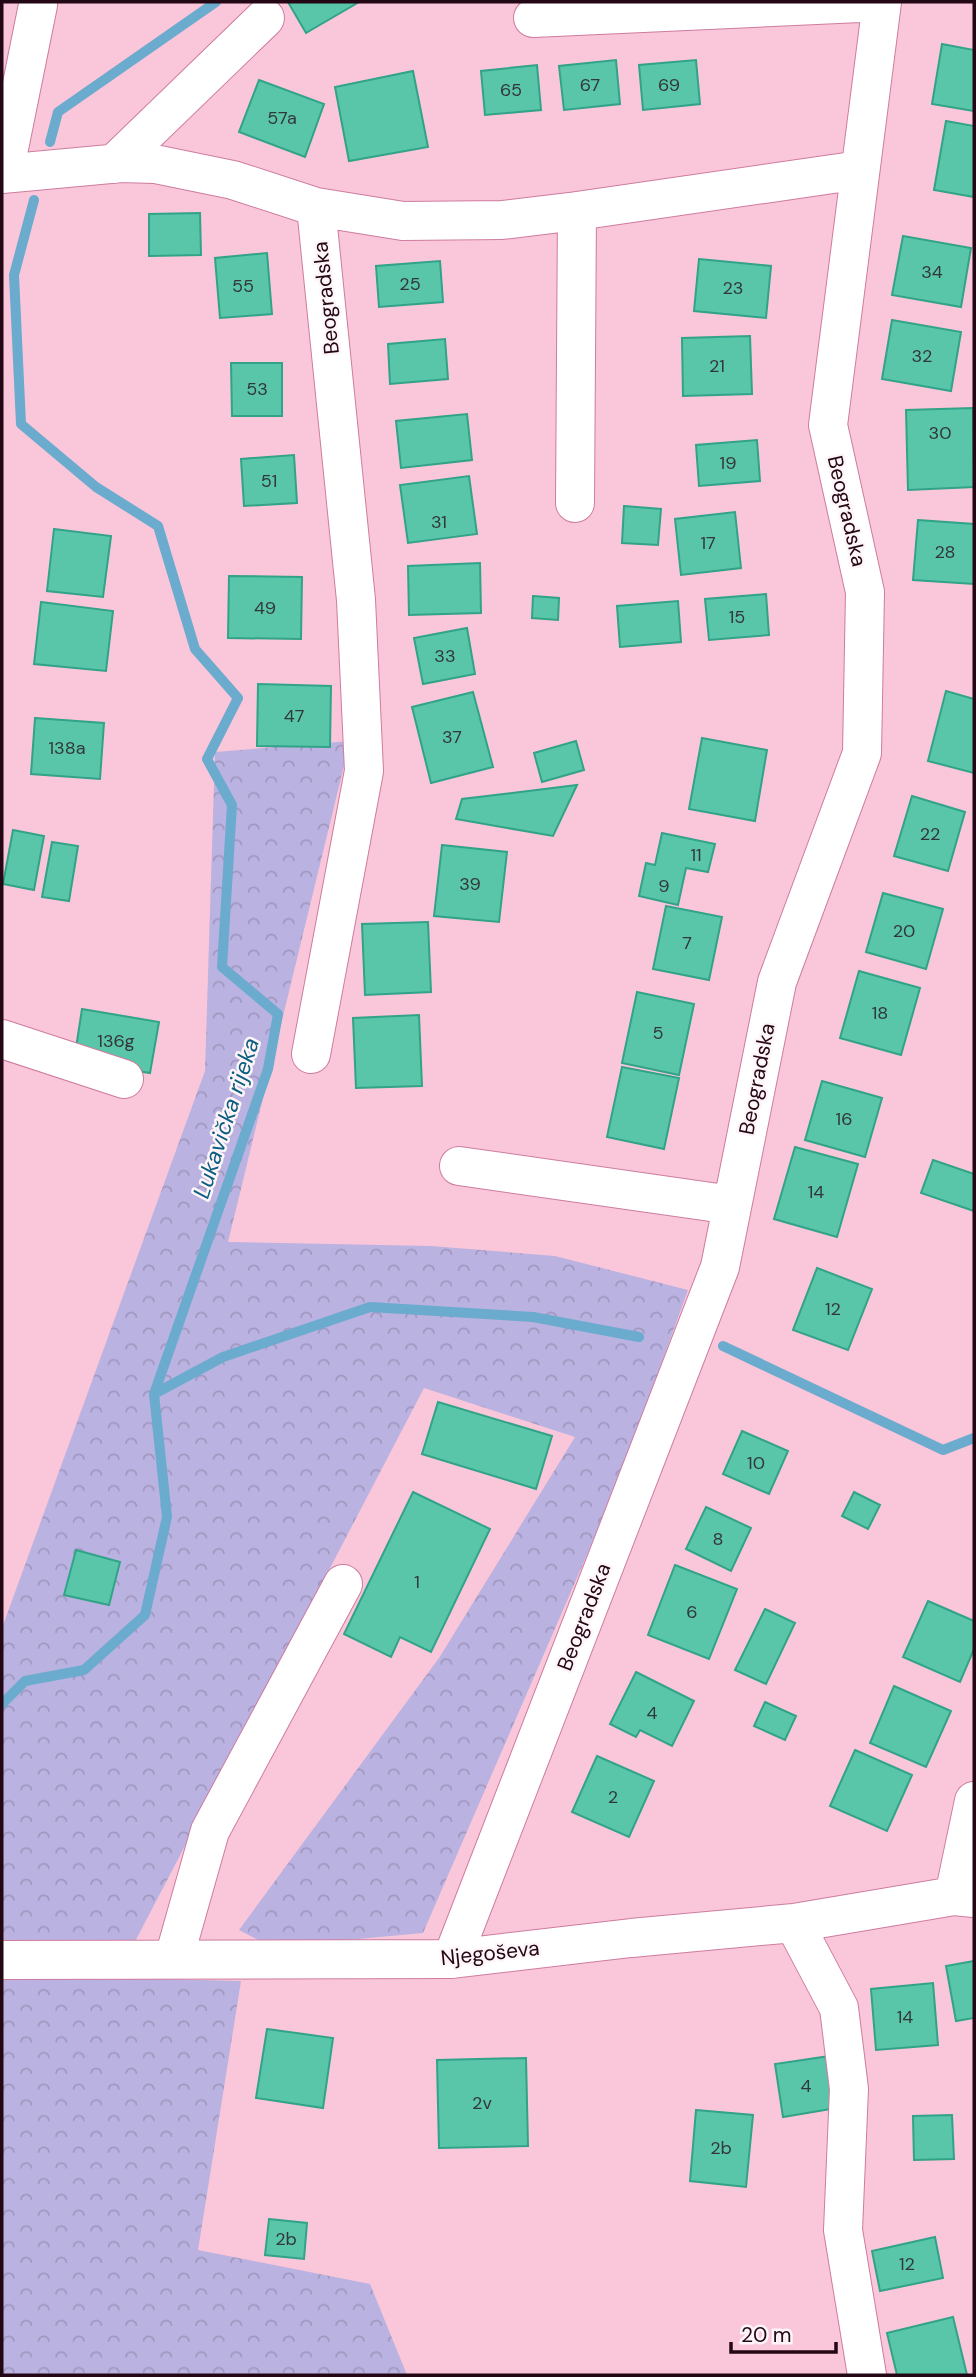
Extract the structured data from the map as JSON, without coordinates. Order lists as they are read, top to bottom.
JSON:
{
  "streets": {
    "street": ["Beogradska", "Njegoševa"]
  },
  "crossings": [
    ["Beogradska", "Njegoševa"]
  ],
  "water": ["Lukavička rijeka"],
  "house_numbers": [
    "67",
    "69",
    "65",
    "57a",
    "34",
    "25",
    "55",
    "23",
    "32",
    "21",
    "53",
    "30",
    "19",
    "51",
    "31",
    "17",
    "28",
    "49",
    "15",
    "33",
    "47",
    "37",
    "138a",
    "22",
    "11",
    "39",
    "9",
    "20",
    "7",
    "18",
    "5",
    "136g",
    "16",
    "14",
    "12",
    "10",
    "8",
    "1",
    "6",
    "4",
    "2",
    "14",
    "4",
    "2v",
    "2b",
    "2b",
    "12"
  ],
  "scale_bar": "20 m"
}
